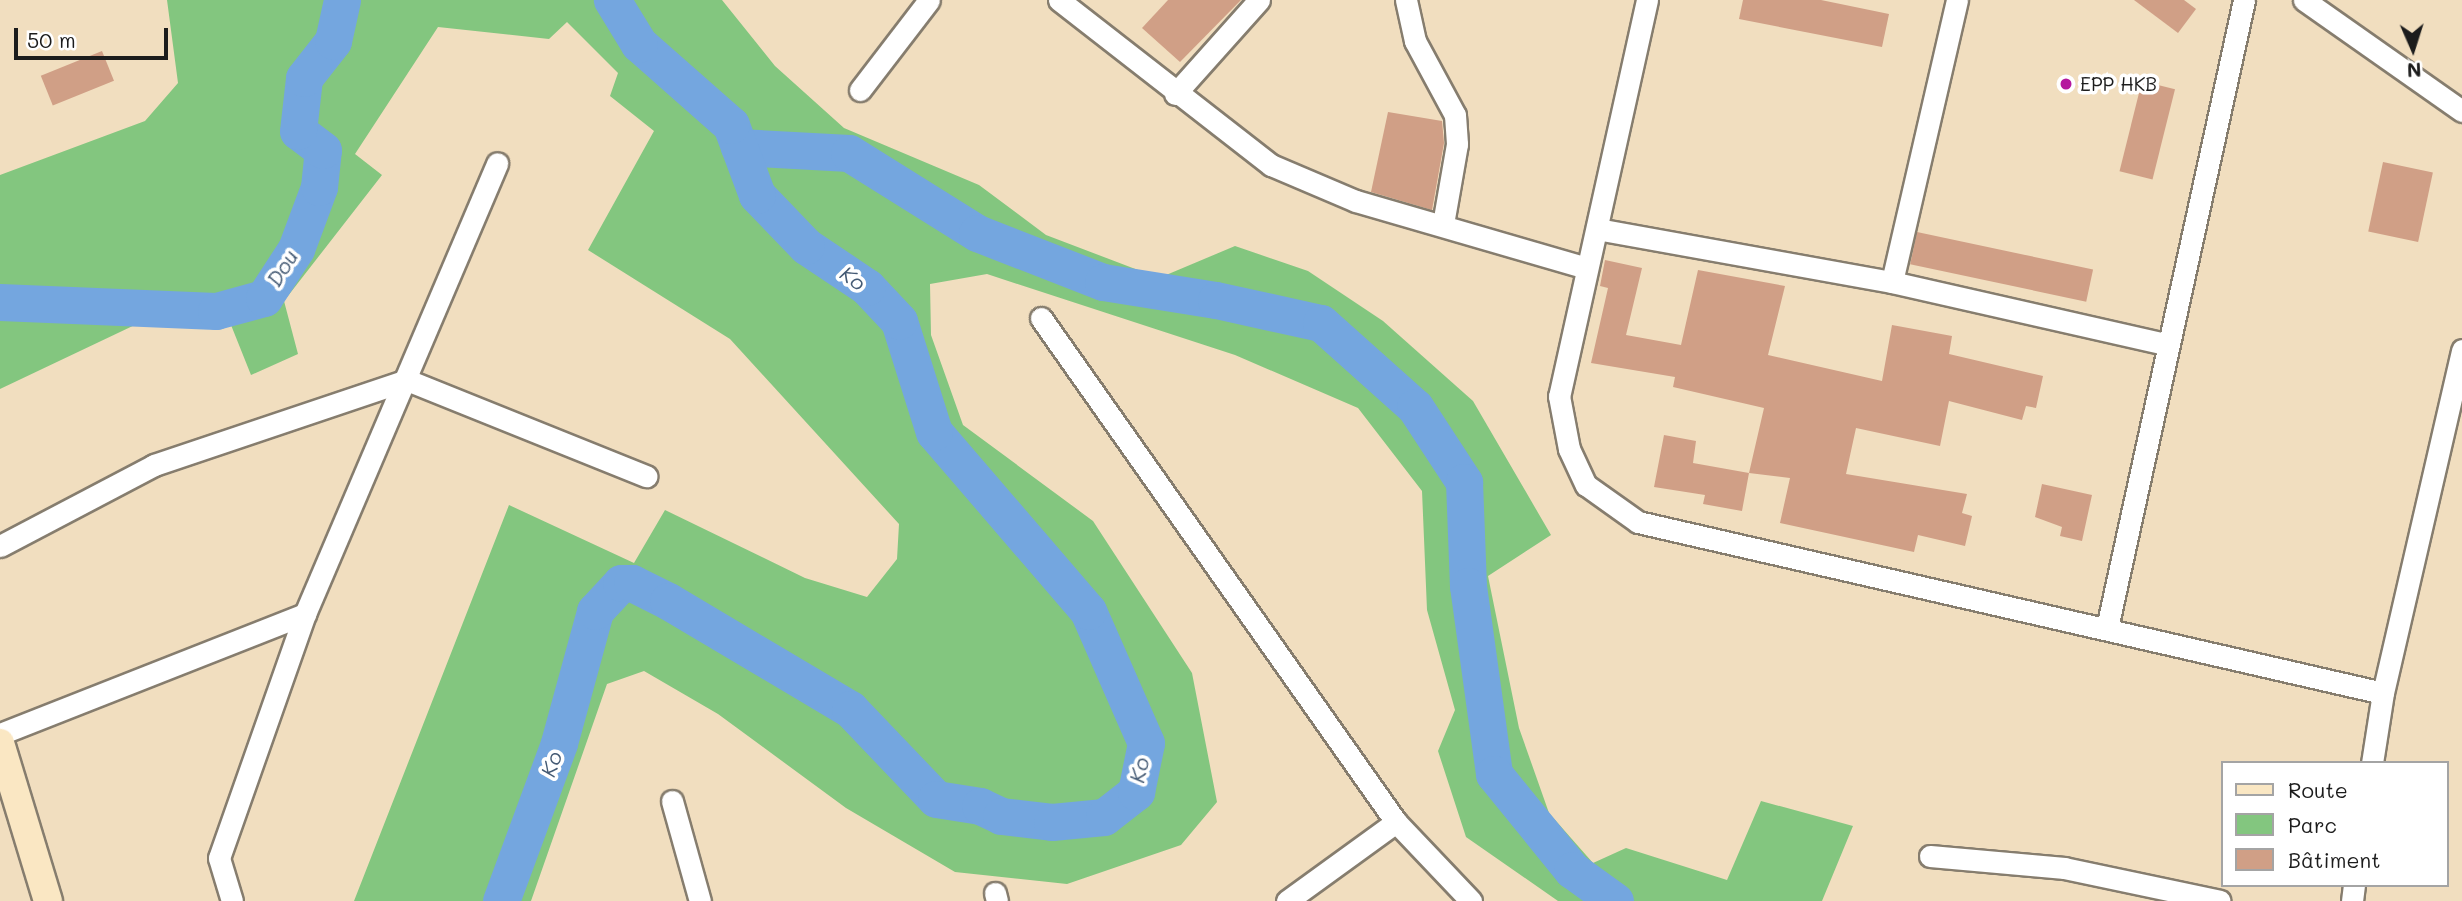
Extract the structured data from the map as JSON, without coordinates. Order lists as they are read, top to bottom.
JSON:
{
  "water": ["Dou", "Ko"],
  "places": ["EPP HKB"],
  "legend": ["Route", "Parc", "Bâtiment"],
  "scale_bar": "50 m",
  "north": "bottom"
}
